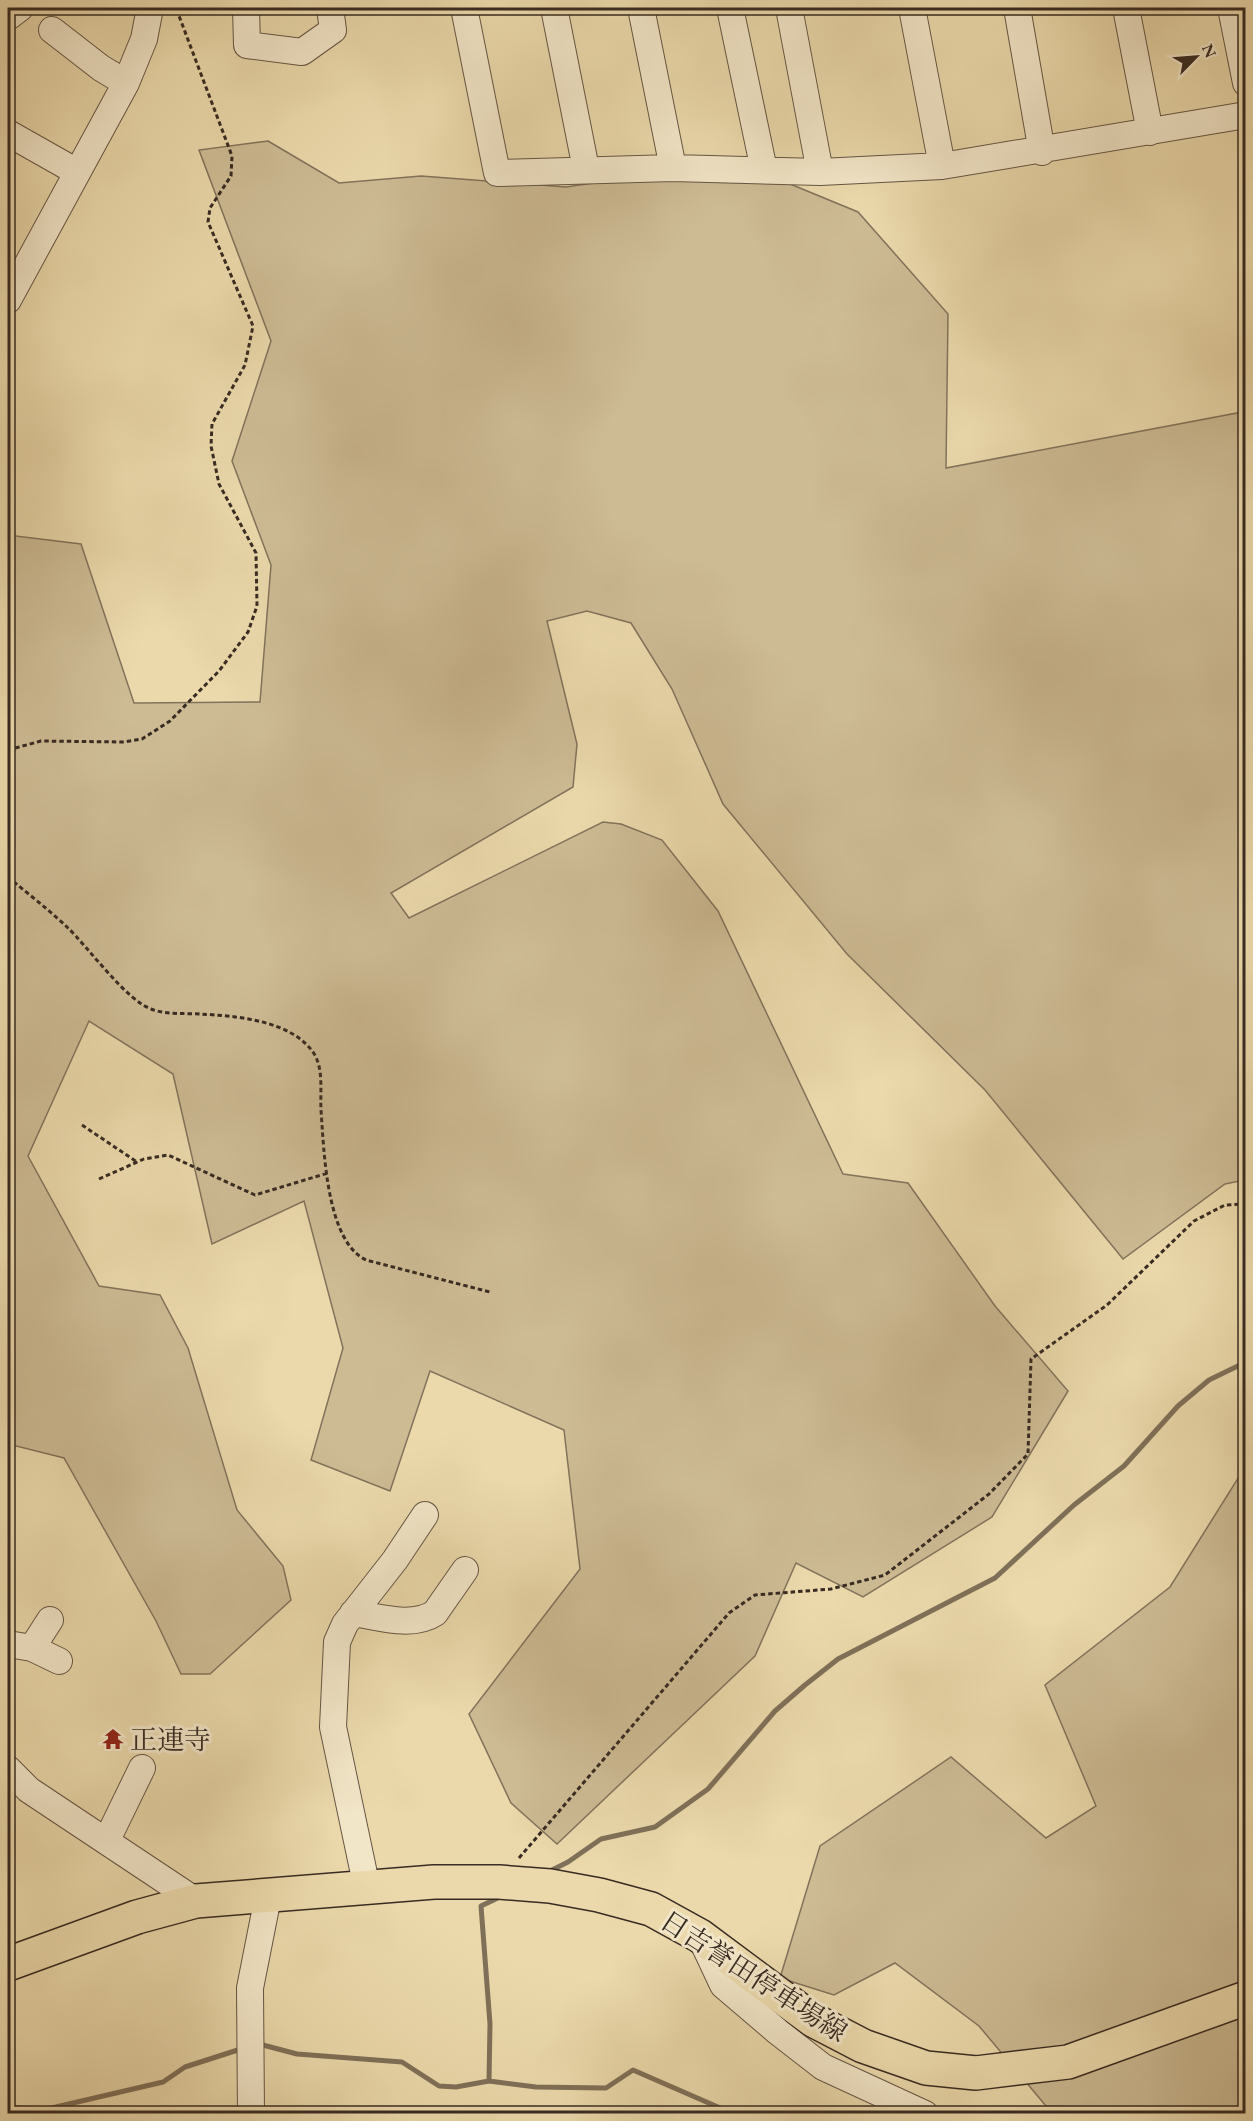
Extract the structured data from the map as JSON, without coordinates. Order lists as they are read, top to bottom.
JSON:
{
  "streets": {
    "main road": ["日吉誉田停車場線"]
  },
  "places": {
    "temple": ["正連寺"]
  },
  "north": "top right"
}
